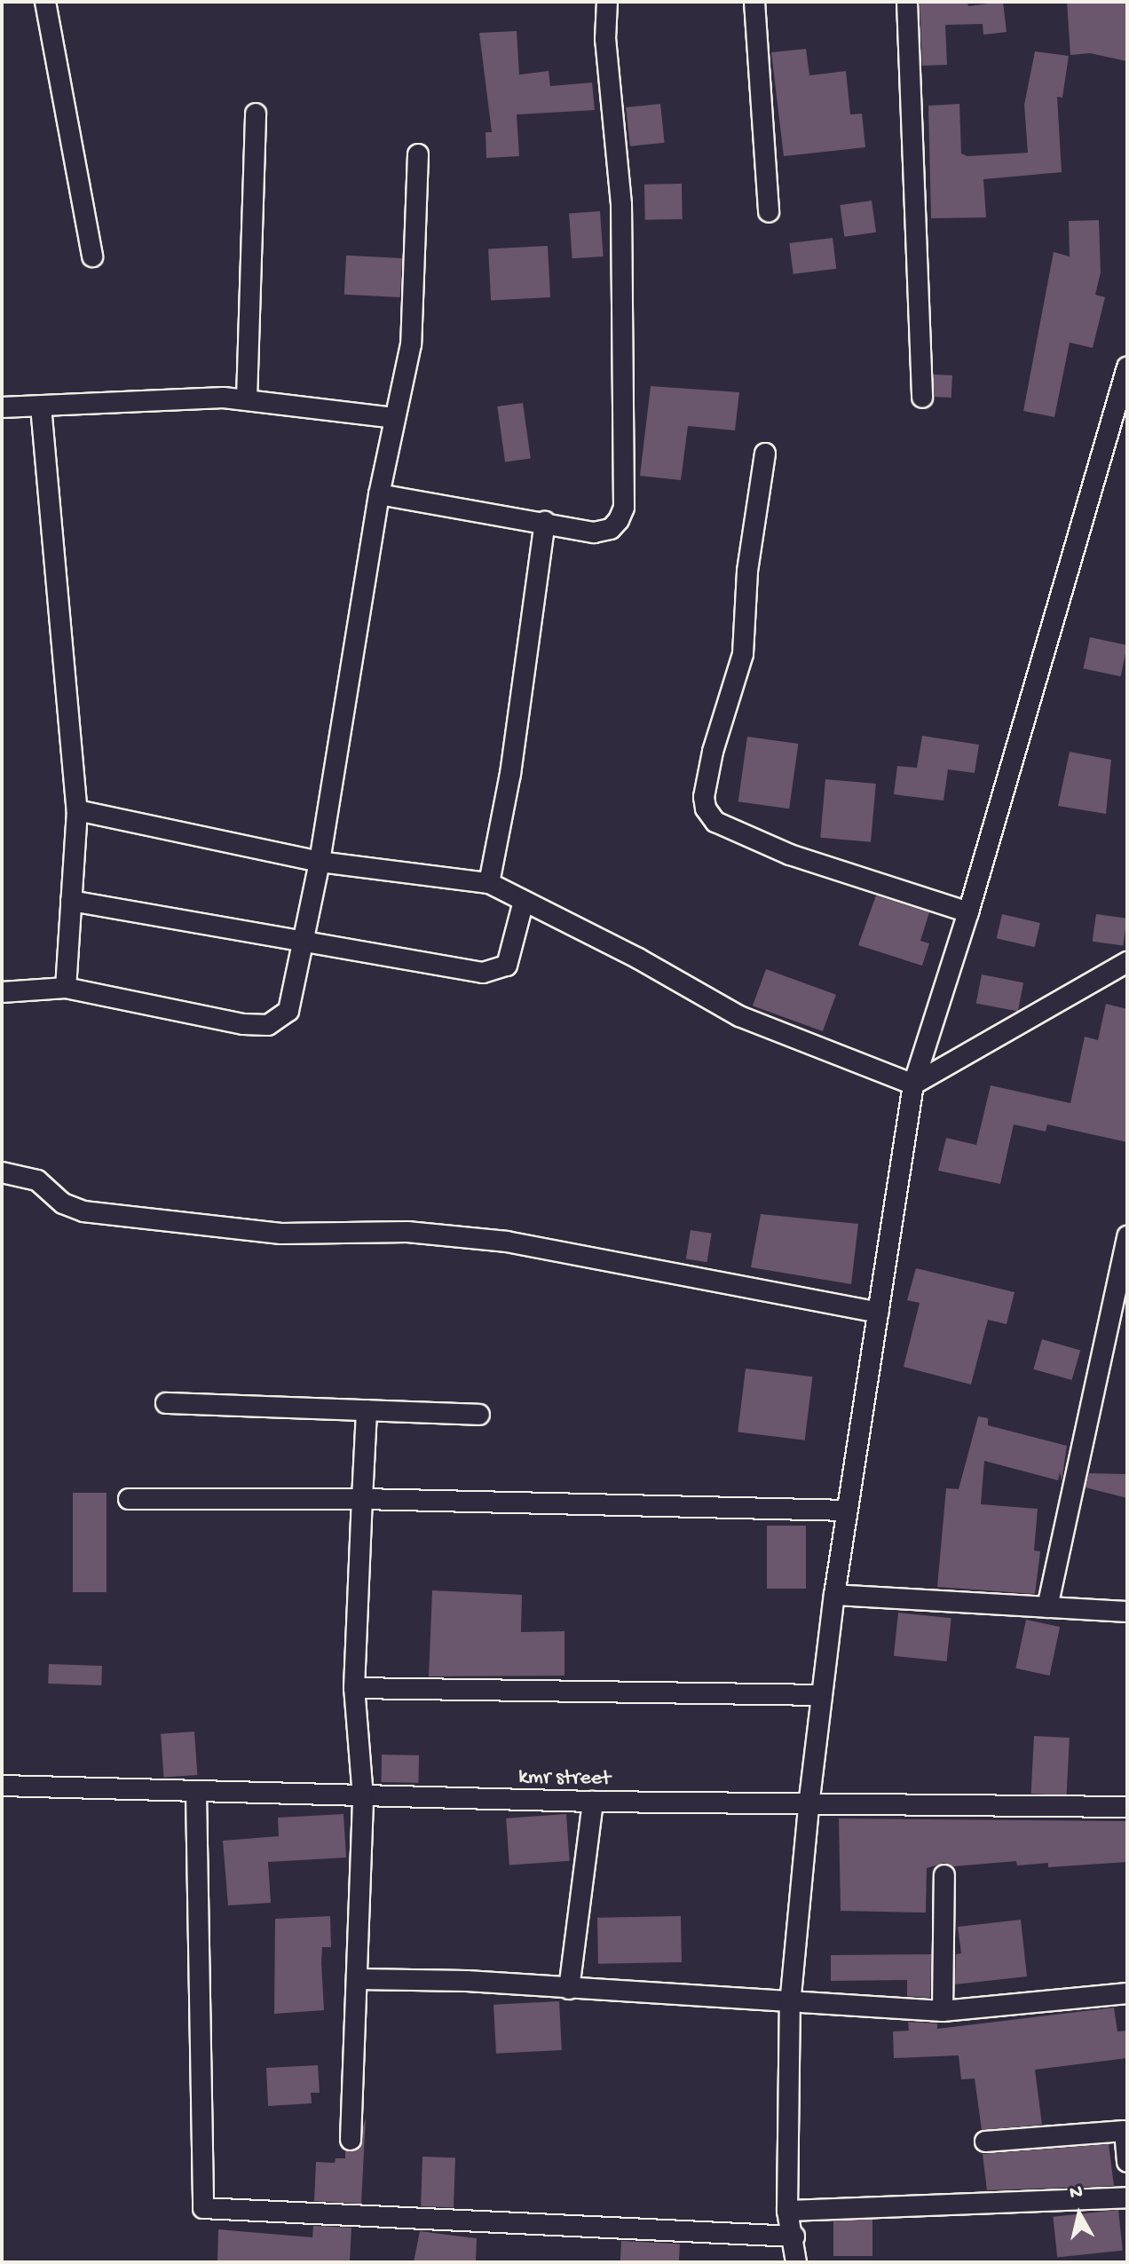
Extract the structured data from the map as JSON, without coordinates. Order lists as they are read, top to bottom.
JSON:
{
  "streets": {
    "street": ["kmr street"]
  },
  "north": "top"
}
